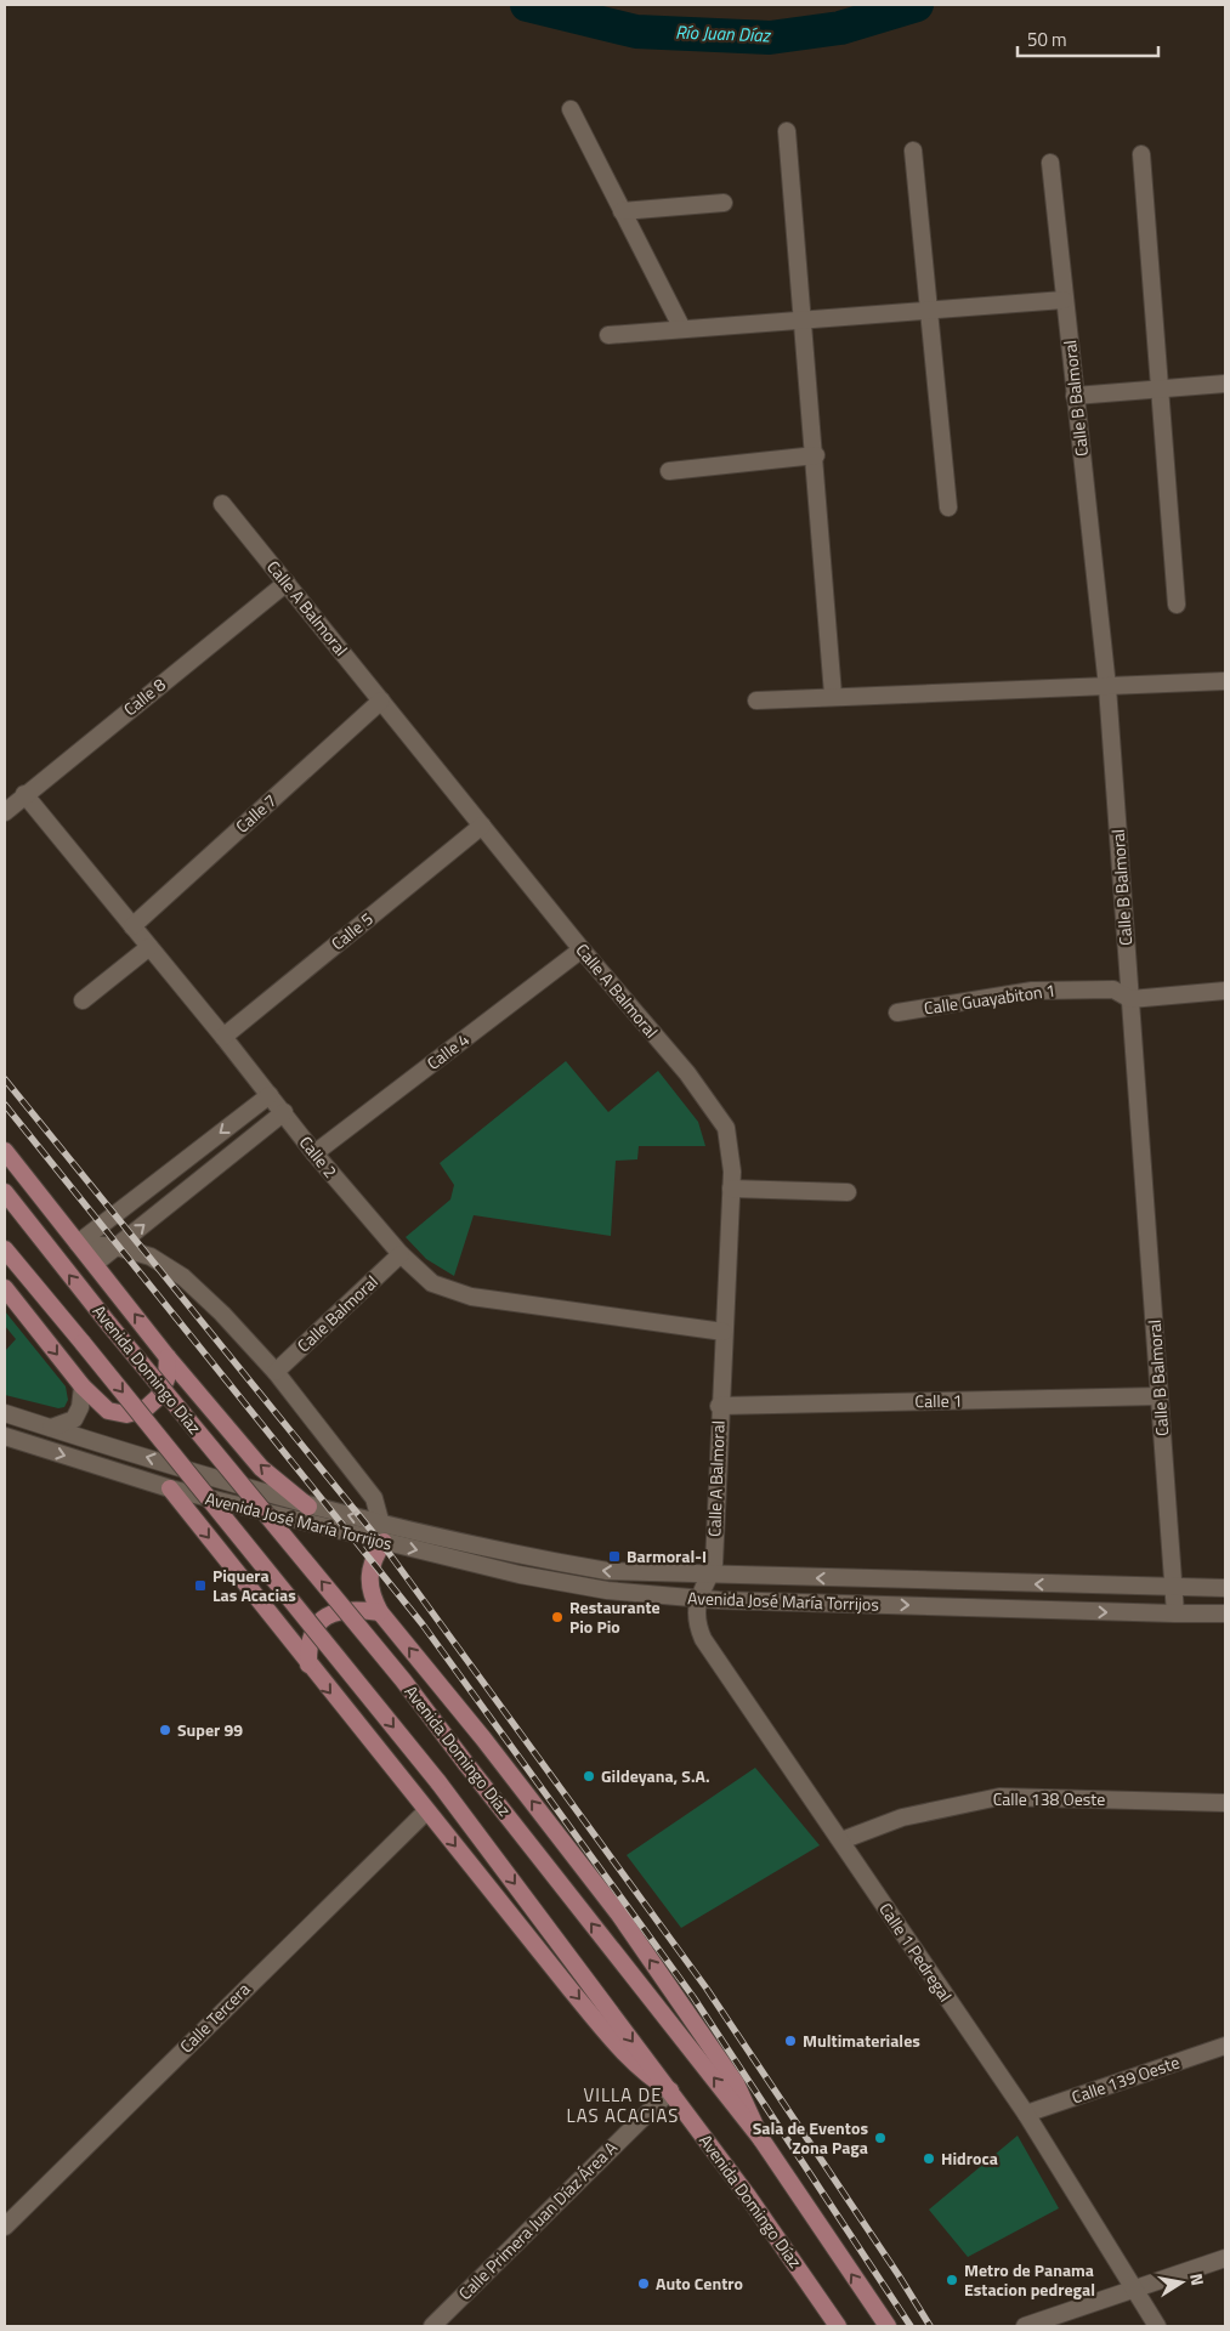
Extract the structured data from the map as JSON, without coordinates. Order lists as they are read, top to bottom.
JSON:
{
  "streets": {
    "main road": ["Avenida Domingo Díaz"],
    "street": [
      "Calle B Balmoral",
      "Calle A Balmoral",
      "Calle 8",
      "Calle 7",
      "Calle 5",
      "Calle Guayabiton 1",
      "Calle 4",
      "Calle 2",
      "Calle Balmoral",
      "Calle 1",
      "Avenida José María Torrijos",
      "Calle 138 Oeste",
      "Calle 1 Pedregal",
      "Calle Tercera",
      "Calle 139 Oeste",
      "Calle Primera Juan Díaz Área A"
    ]
  },
  "crossings": [
    ["Calle B Balmoral", "Calle Guayabiton 1"],
    ["Calle B Balmoral", "Calle 1"],
    ["Calle B Balmoral", "Avenida José María Torrijos"],
    ["Calle A Balmoral", "Calle 8"],
    ["Calle A Balmoral", "Calle 7"],
    ["Calle A Balmoral", "Calle 5"],
    ["Calle A Balmoral", "Calle 4"],
    ["Calle A Balmoral", "Calle 2"],
    ["Calle A Balmoral", "Calle 1"],
    ["Calle A Balmoral", "Avenida José María Torrijos"],
    ["Calle 8", "Calle 2"],
    ["Calle 7", "Calle 2"],
    ["Calle 5", "Calle 2"],
    ["Calle 4", "Calle 2"],
    ["Calle 2", "Calle Balmoral"],
    ["Avenida Domingo Díaz", "Calle Primera Juan Díaz Área A"],
    ["Avenida José María Torrijos", "Calle 1 Pedregal"],
    ["Calle 138 Oeste", "Calle 1 Pedregal"],
    ["Calle 1 Pedregal", "Calle 139 Oeste"]
  ],
  "districts": ["VILLA DE LAS ACACIAS"],
  "water": ["Río Juan Díaz"],
  "places": {
    "transit": ["Barmoral-I", "Piquera Las Acacias"],
    "other": [
      "Restaurante Pio Pio",
      "Super 99",
      "Gildeyana, S.A.",
      "Multimateriales",
      "Sala de Eventos Zona Paga",
      "Hidroca",
      "Metro de Panama Estacion pedregal",
      "Auto Centro"
    ]
  },
  "scale_bar": "50 m",
  "north": "right"
}
